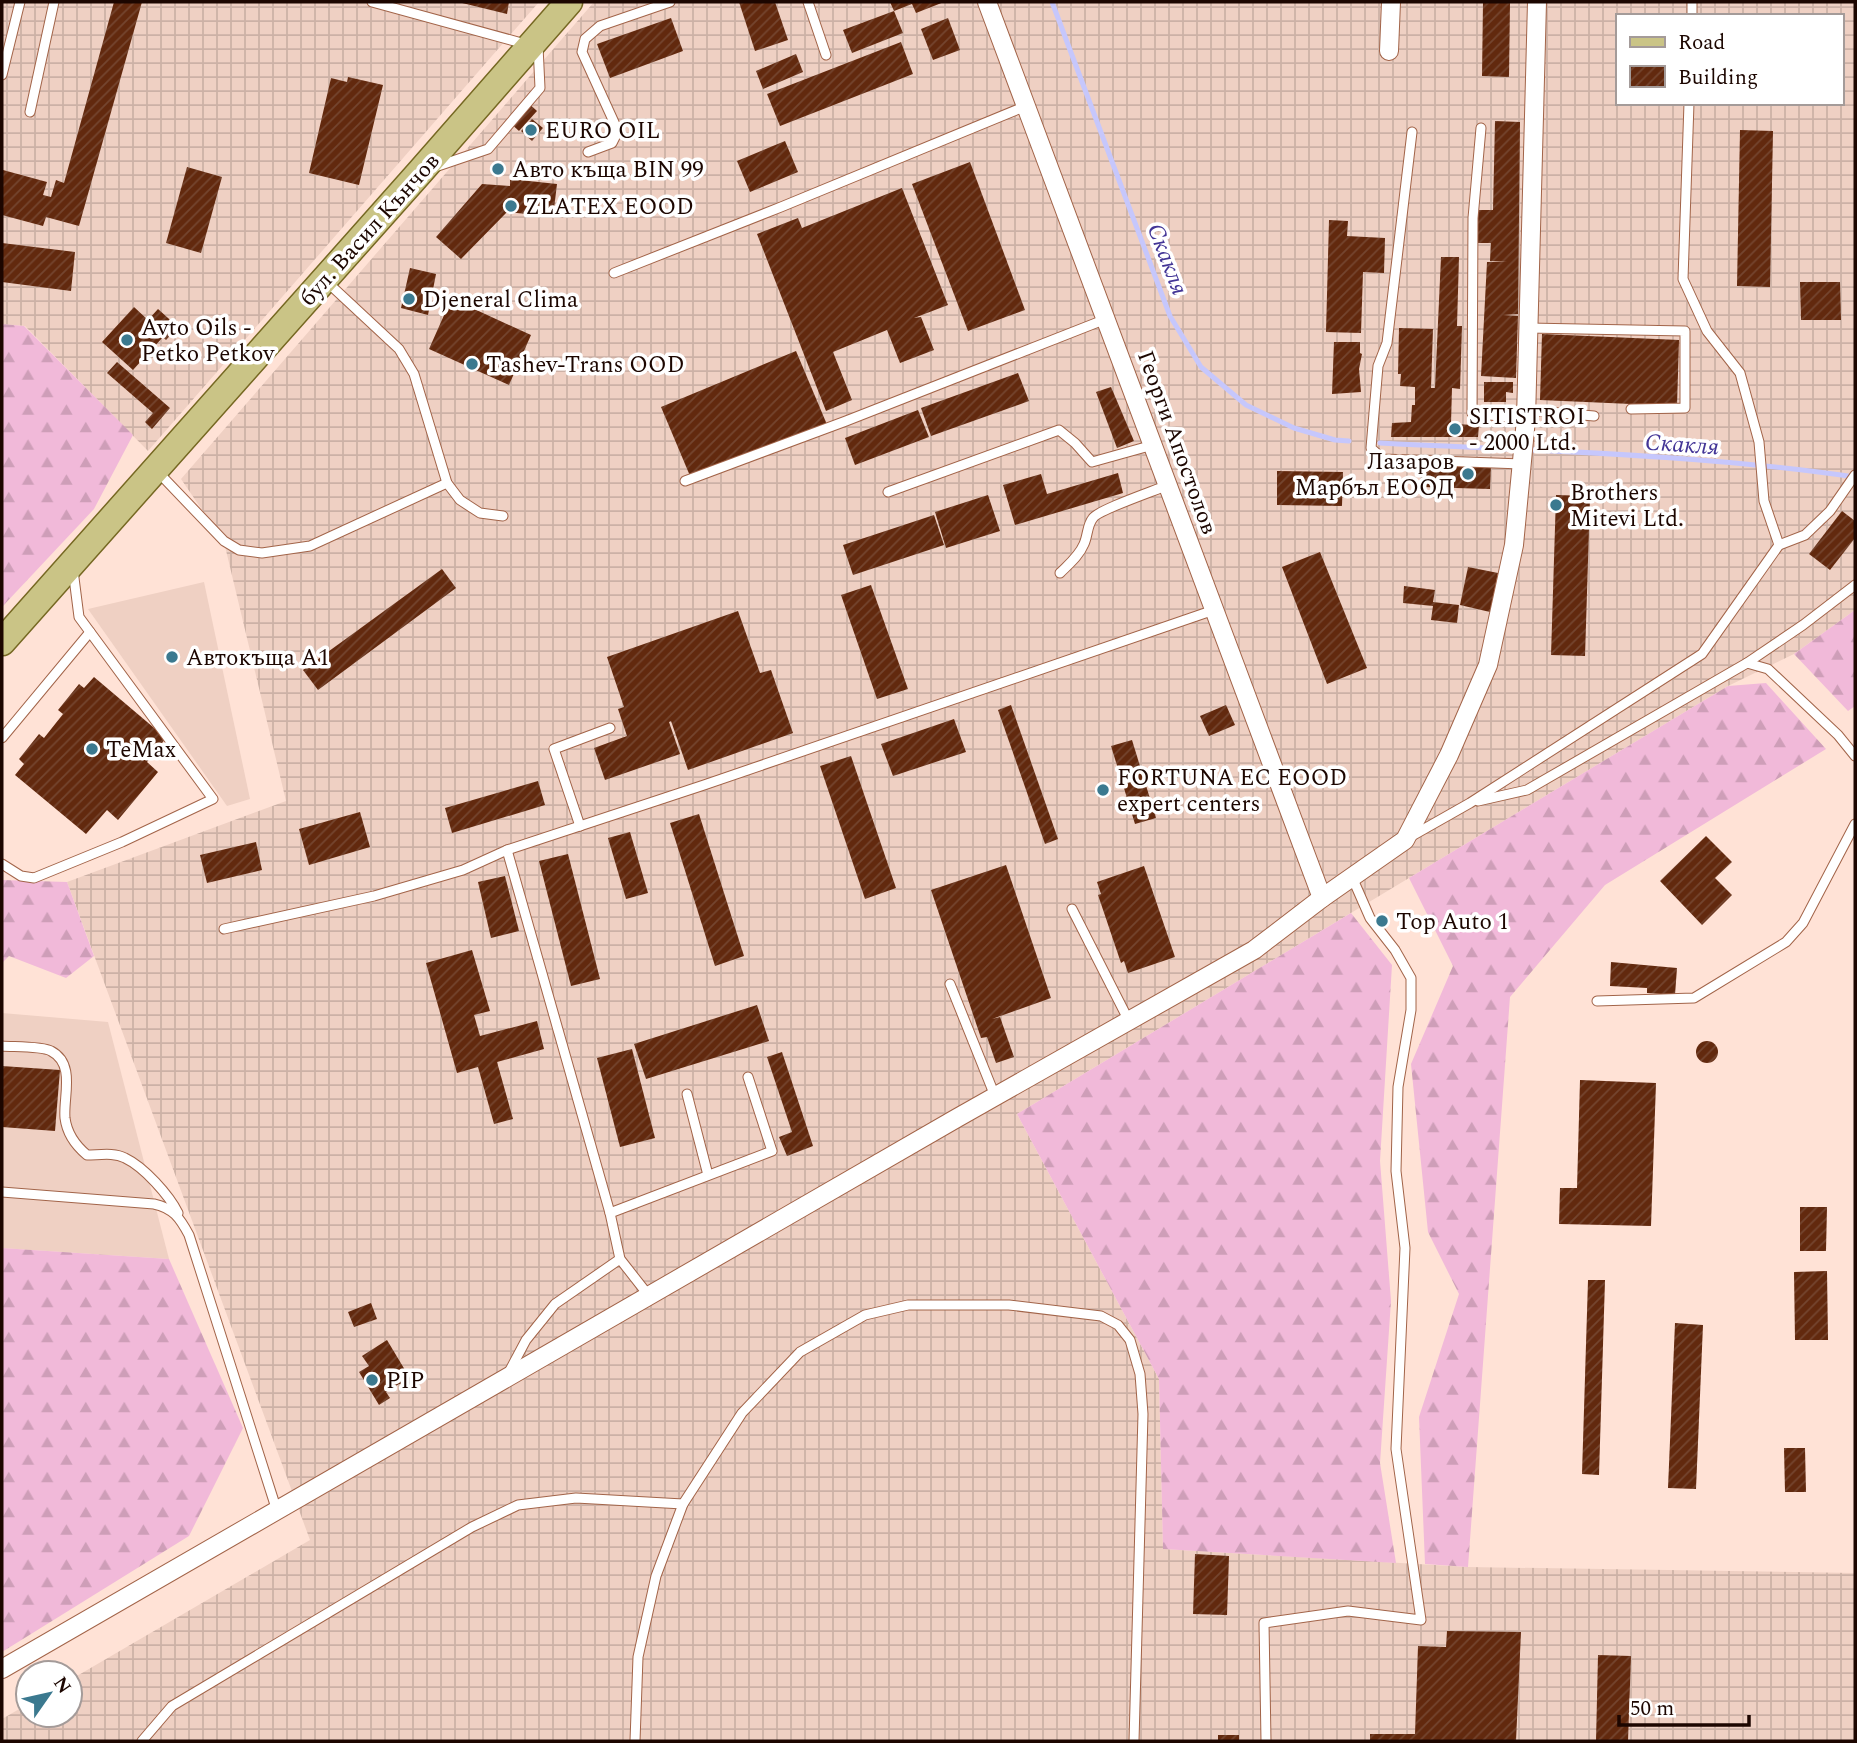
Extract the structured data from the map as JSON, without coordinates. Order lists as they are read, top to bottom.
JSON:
{
  "streets": {
    "main road": ["бул. Васил Кънчов"],
    "street": ["Георги Апостолов"]
  },
  "water": ["Скакля"],
  "places": [
    "EURO OIL",
    "Авто къща BIN 99",
    "ZLATEX EOOD",
    "Djeneral Clima",
    "Avto Oils - Petko Petkov",
    "Tashev-Trans OOD",
    "SITISTROI - 2000 Ltd.",
    "Лазаров Марбъл ЕООД",
    "Brothers Mitevi Ltd.",
    "Автокъща А1",
    "TeMax",
    "FORTUNA EC EOOD expert centers",
    "Top Auto 1",
    "PIP"
  ],
  "legend": ["Road", "Building"],
  "scale_bar": "50 m",
  "north": "top right"
}
